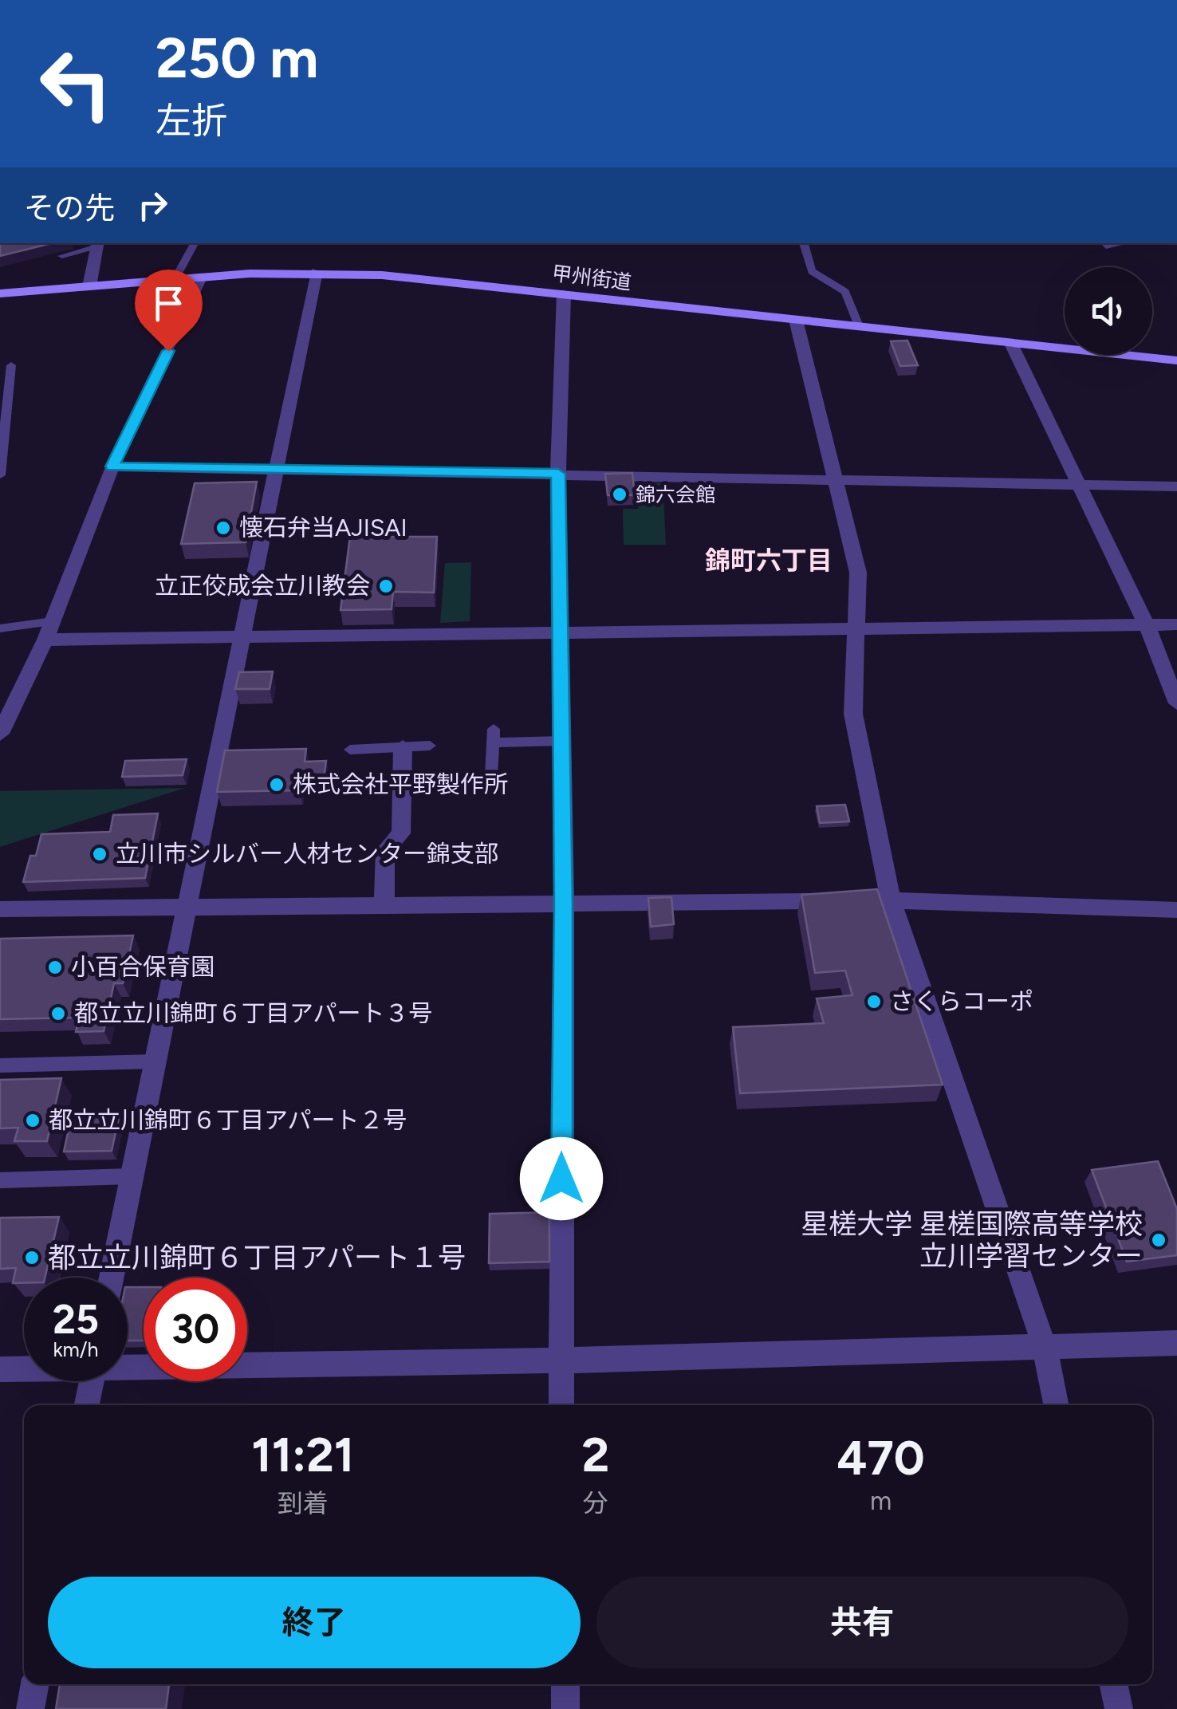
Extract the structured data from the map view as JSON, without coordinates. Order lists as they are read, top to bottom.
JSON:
{
  "streets": {
    "main road": ["甲州街道"]
  },
  "districts": ["錦町六丁目"],
  "places": [
    "錦六会館",
    "懐石弁当AJISAI",
    "立正佼成会立川教会",
    "株式会社平野製作所",
    "立川市シルバー人材センター錦支部",
    "小百合保育園",
    "さくらコーポ",
    "都立立川錦町６丁目アパート３号",
    "都立立川錦町６丁目アパート２号",
    "星槎大学 星槎国際高等学校 立川学習センター",
    "都立立川錦町６丁目アパート１号"
  ],
  "page": {
    "turn": ["250 m", "左折"],
    "then": "その先",
    "speed": "25 km/h",
    "limit": "30",
    "eta": [
      "11:21",
      "到着",
      "2",
      "分",
      "470",
      "m"
    ],
    "buttons": ["終了", "共有"]
  }
}
